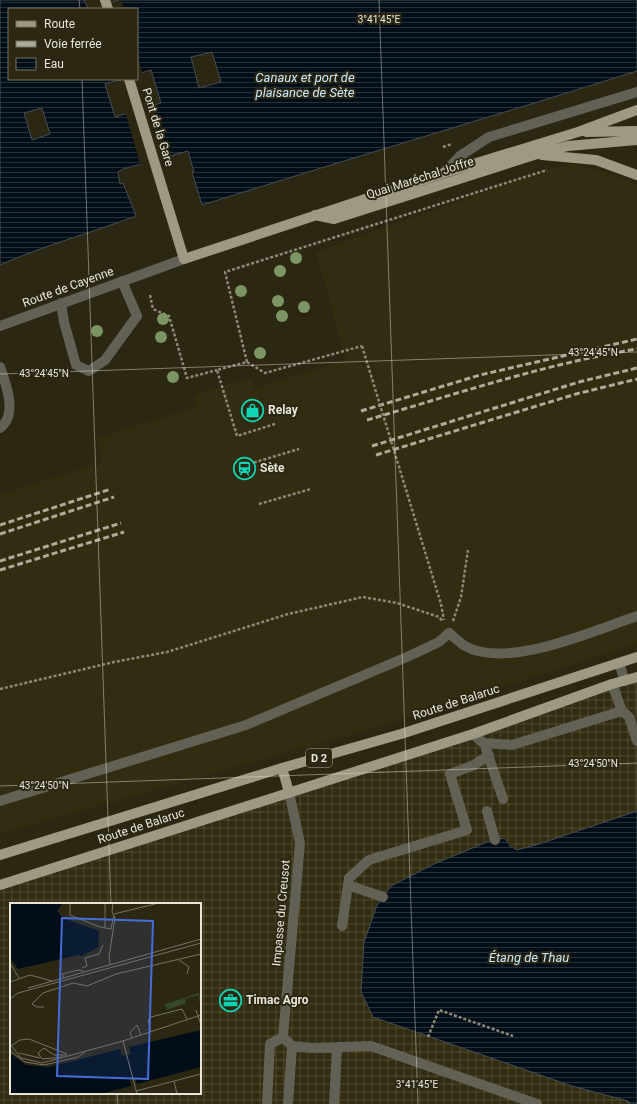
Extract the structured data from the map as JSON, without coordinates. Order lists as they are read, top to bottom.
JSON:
{
  "streets": {
    "main road": [
      "Pont de la Gare",
      "Quai Maréchal Joffre",
      "Route de Balaruc",
      "D 2"
    ],
    "street": ["Route de Cayenne", "Impasse du Creusot"]
  },
  "crossings": [
    ["Pont de la Gare", "Quai Maréchal Joffre"],
    ["Pont de la Gare", "Route de Cayenne"],
    ["Quai Maréchal Joffre", "Route de Cayenne"],
    ["Route de Balaruc", "Impasse du Creusot"]
  ],
  "water": ["Canaux et port de plaisance de Sète", "Étang de Thau"],
  "places": {
    "shop": ["Relay"],
    "station": ["Sète"],
    "office": ["Timac Agro"]
  },
  "legend": ["Route", "Voie ferrée", "Eau"],
  "coordinates": ["3°41'45\"E", "43°24'45\"N", "43°24'50\"N"]
}
